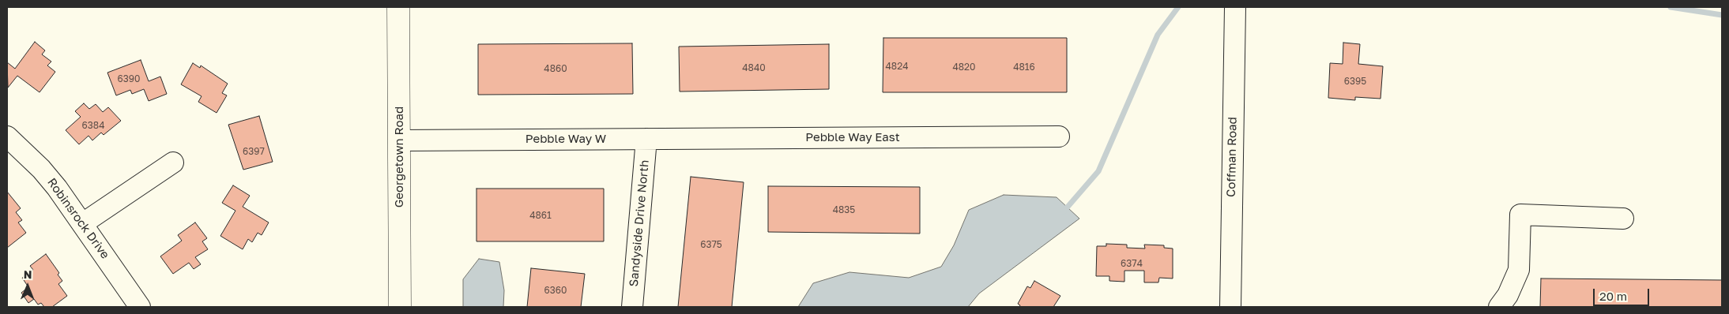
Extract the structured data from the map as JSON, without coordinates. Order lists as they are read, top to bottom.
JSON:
{
  "streets": {
    "main road": ["Georgetown Road"],
    "street": [
      "Pebble Way East",
      "Pebble Way W",
      "Coffman Road",
      "Robinsrock Drive",
      "Sandyside Drive North"
    ]
  },
  "crossings": [
    ["Pebble Way East", "Pebble Way W"],
    ["Pebble Way East", "Sandyside Drive North"],
    ["Pebble Way W", "Georgetown Road"],
    ["Pebble Way W", "Sandyside Drive North"]
  ],
  "house_numbers": [
    "4824",
    "4820",
    "4816",
    "4840",
    "4860",
    "6390",
    "6395",
    "6384",
    "6397",
    "4835",
    "4861",
    "6375",
    "6374",
    "6360"
  ],
  "scale_bar": "20 m",
  "north": "top"
}
